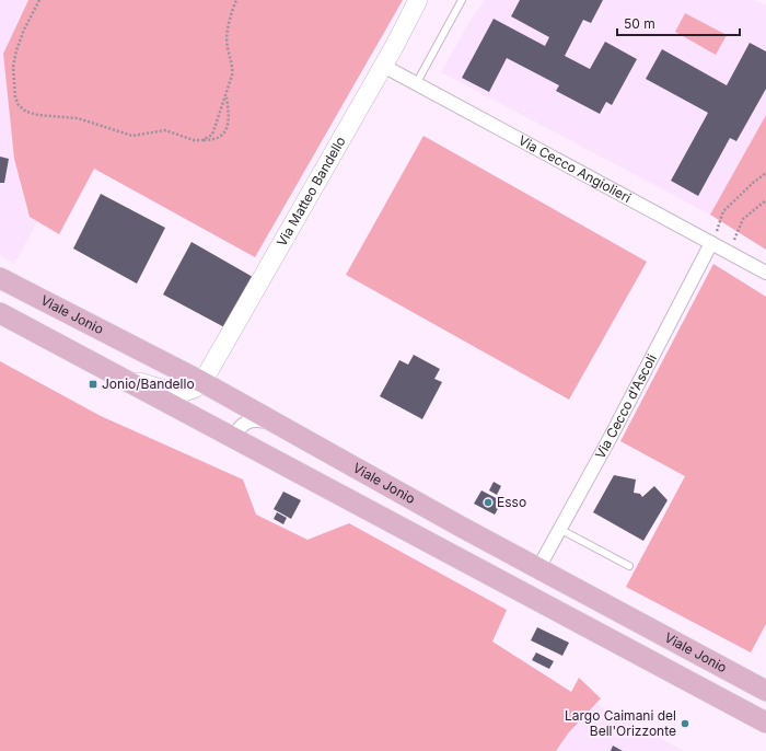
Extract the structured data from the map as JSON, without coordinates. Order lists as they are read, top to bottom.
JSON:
{
  "streets": {
    "main road": ["Viale Jonio"],
    "street": ["Via Cecco Angiolieri", "Via Matteo Bandello", "Via Cecco d'Ascoli"]
  },
  "crossings": [
    ["Via Cecco Angiolieri", "Via Matteo Bandello"],
    ["Via Cecco Angiolieri", "Via Cecco d'Ascoli"],
    ["Via Matteo Bandello", "Viale Jonio"],
    ["Viale Jonio", "Via Cecco d'Ascoli"]
  ],
  "places": {
    "transit": ["Jonio/Bandello"],
    "other": ["Esso", "Largo Caimani del Bell'Orizzonte"]
  },
  "scale_bar": "50 m"
}
